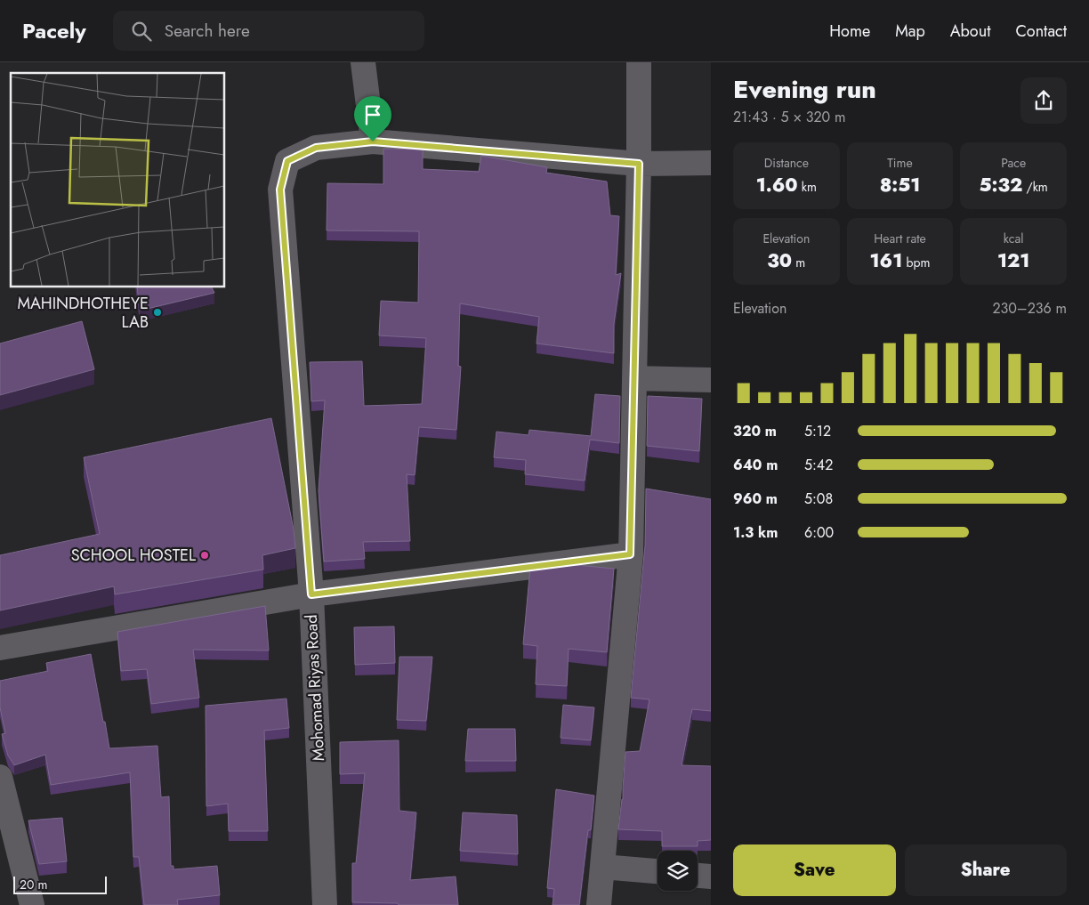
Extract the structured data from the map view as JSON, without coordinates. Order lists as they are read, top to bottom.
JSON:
{
  "streets": {
    "street": ["Mohomad Riyas Road"]
  },
  "places": ["MAHINDHOTHEYE LAB", "SCHOOL HOSTEL"],
  "scale_bar": "20 m",
  "page": {
    "header": "Pacely",
    "search": "Search here",
    "nav": [
      "Home",
      "Map",
      "About",
      "Contact"
    ],
    "heading": ["Evening run", "21:43 · 5 × 320 m"],
    "stats": [
      ["Distance", "1.60 km"],
      ["Time", "8:51"],
      ["Pace", "5:32 /km"],
      ["Elevation", "30 m"],
      ["Heart rate", "161 bpm"],
      ["kcal", "121"]
    ],
    "chart": ["Elevation", "230–236 m"],
    "list": [
      {
        "name": "320 m",
        "note": "5:12"
      },
      {
        "name": "640 m",
        "note": "5:42"
      },
      {
        "name": "960 m",
        "note": "5:08"
      },
      {
        "name": "1.3 km",
        "note": "6:00"
      }
    ],
    "buttons": ["Save", "Share"],
    "scale": "20 m"
  }
}
